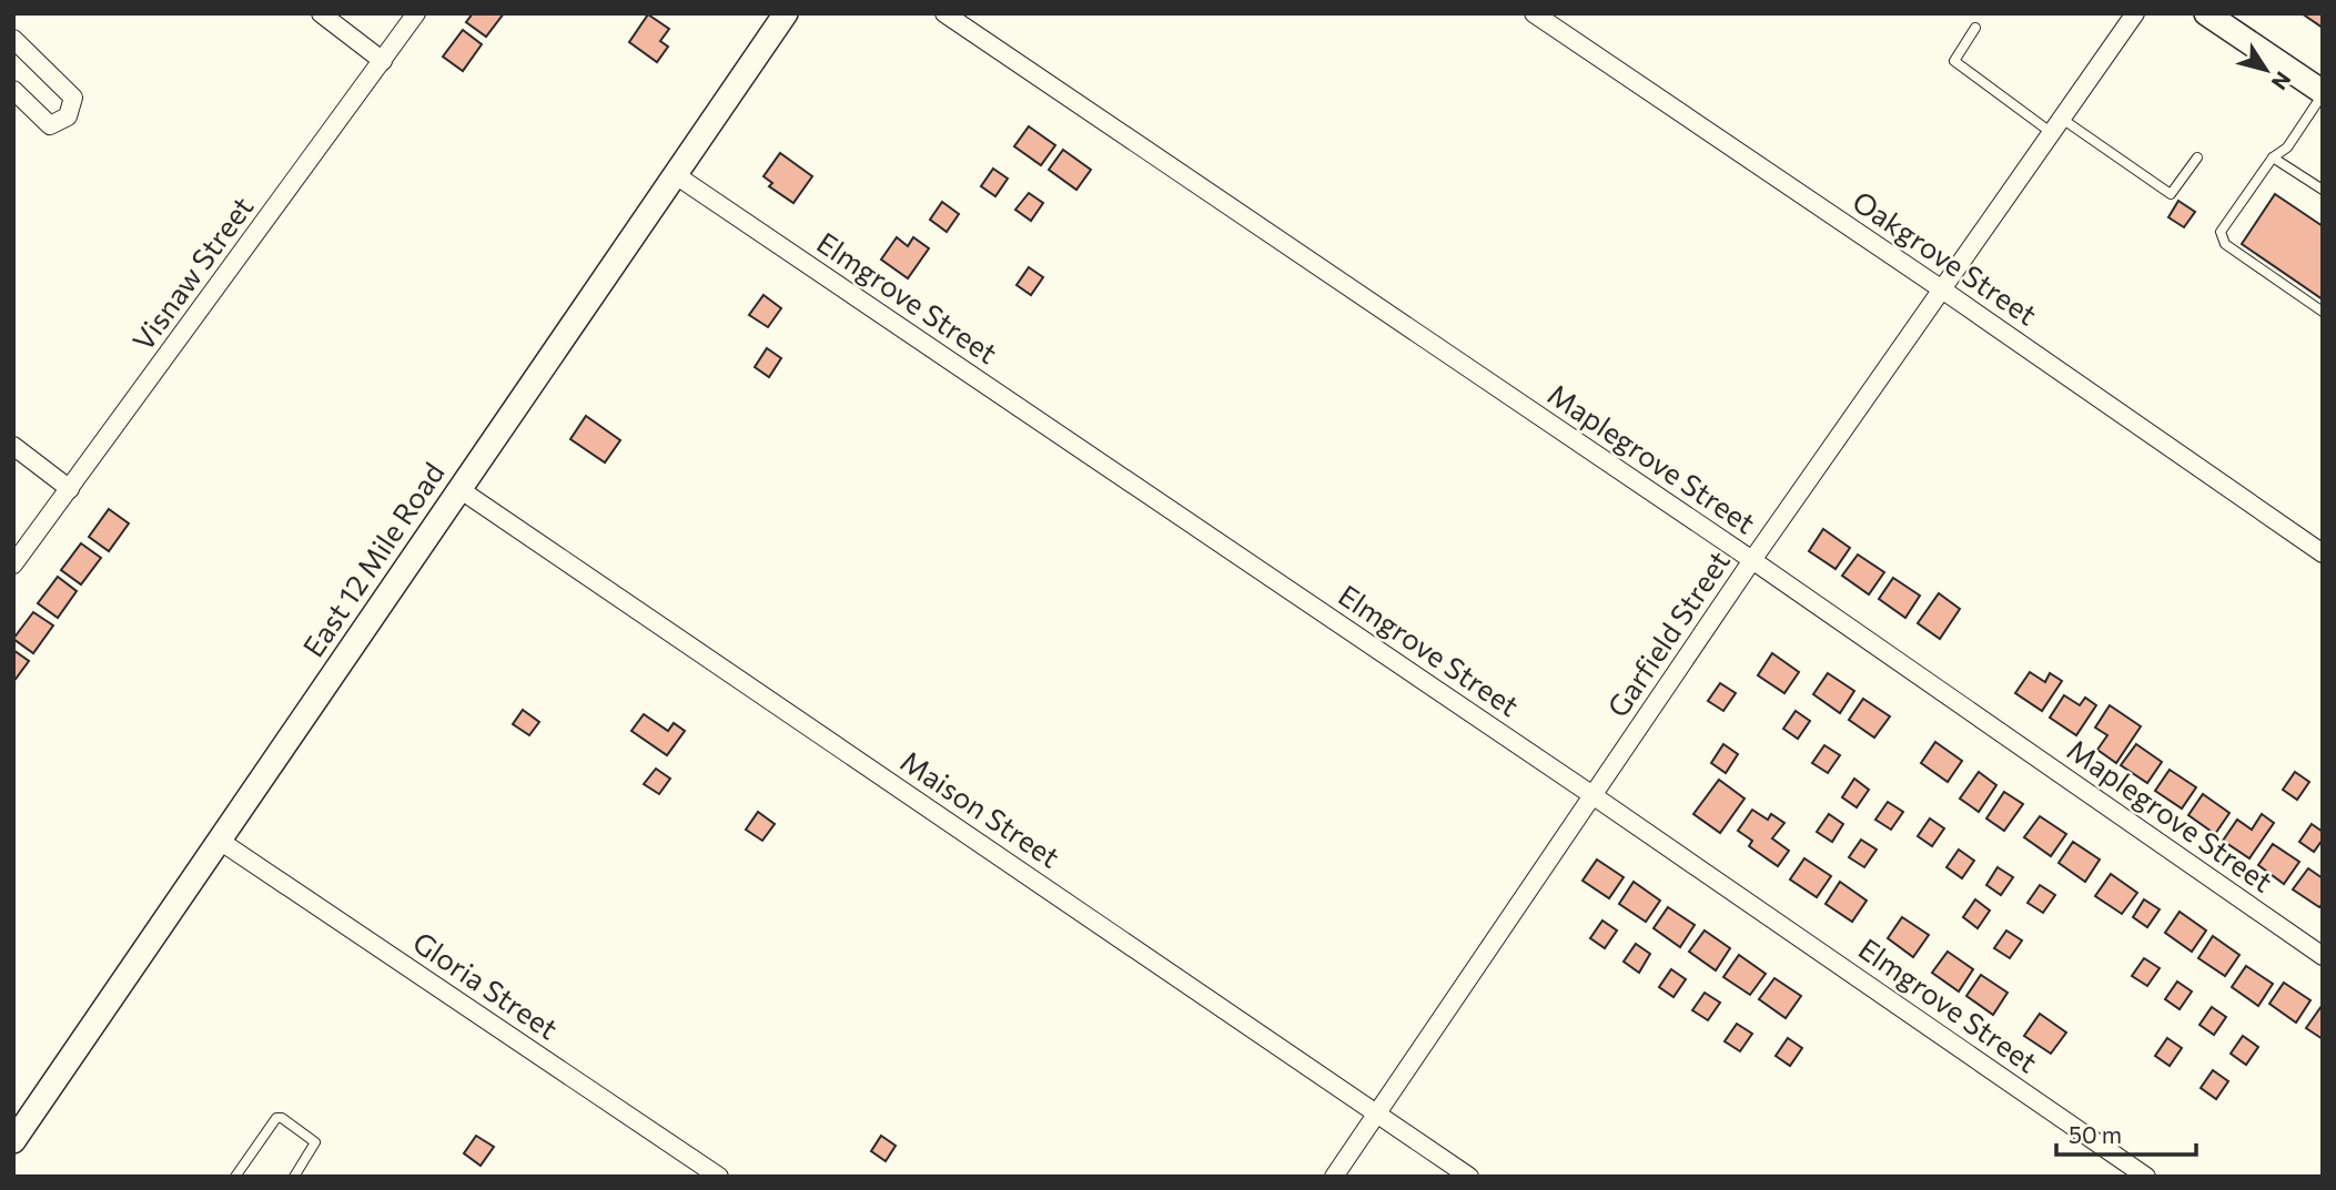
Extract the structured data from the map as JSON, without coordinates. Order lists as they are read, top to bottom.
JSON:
{
  "streets": {
    "main road": ["East 12 Mile Road"],
    "street": [
      "Oakgrove Street",
      "Visnaw Street",
      "Elmgrove Street",
      "Maplegrove Street",
      "Garfield Street",
      "Maison Street",
      "Gloria Street"
    ]
  },
  "crossings": [
    ["Oakgrove Street", "Garfield Street"],
    ["Elmgrove Street", "East 12 Mile Road"],
    ["Elmgrove Street", "Garfield Street"],
    ["Maplegrove Street", "Garfield Street"],
    ["East 12 Mile Road", "Maison Street"],
    ["East 12 Mile Road", "Gloria Street"],
    ["Garfield Street", "Maison Street"]
  ],
  "scale_bar": "50 m",
  "north": "bottom right"
}
